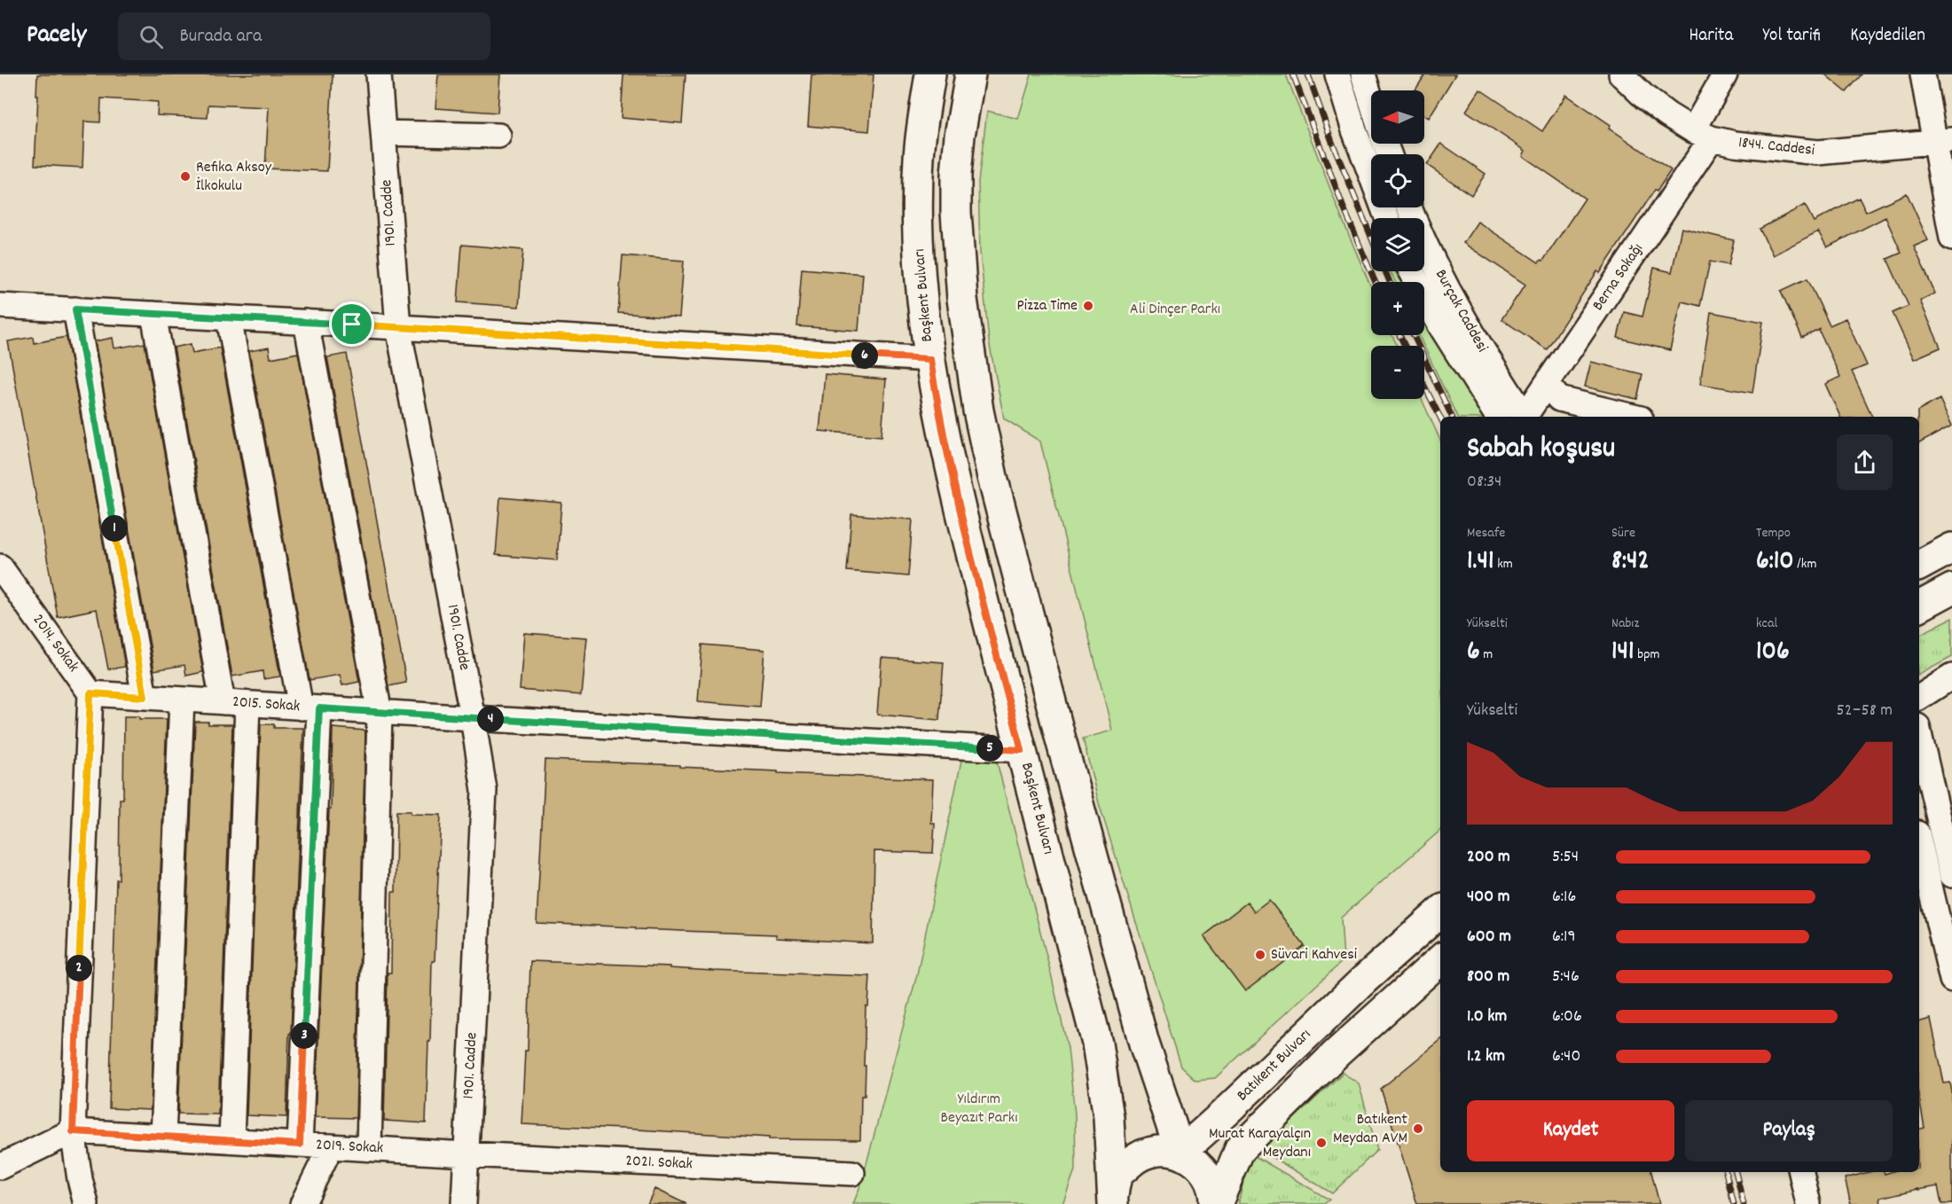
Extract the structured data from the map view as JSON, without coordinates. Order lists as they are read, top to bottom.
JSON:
{
  "streets": {
    "main road": ["Başkent Bulvarı", "Batıkent Bulvarı"],
    "street": [
      "1844. Caddesi",
      "1901. Cadde",
      "Berna Sokağı",
      "Burçak Caddesi",
      "2014. Sokak",
      "2015. Sokak",
      "2019. Sokak",
      "2021. Sokak"
    ]
  },
  "crossings": [
    ["1844. Caddesi", "Berna Sokağı"],
    ["1901. Cadde", "2015. Sokak"],
    ["1901. Cadde", "2019. Sokak"],
    ["1901. Cadde", "2021. Sokak"],
    ["Başkent Bulvarı", "2015. Sokak"],
    ["2014. Sokak", "2015. Sokak"],
    ["2019. Sokak", "2021. Sokak"]
  ],
  "parks": ["Ali Dinçer Parkı", "Yıldırım Beyazıt Parkı"],
  "places": [
    "Refika Aksoy İlkokulu",
    "Pizza Time",
    "Süvari Kahvesi",
    "Batıkent Meydan AVM",
    "Murat Karayalçın Meydanı"
  ],
  "north": "left",
  "page": {
    "header": "Pacely",
    "search": "Burada ara",
    "nav": ["Harita", "Yol tarifi", "Kaydedilen"],
    "map_buttons": ["+", "−"],
    "pins": [
      "6",
      "1",
      "4",
      "5",
      "2",
      "3"
    ],
    "heading": ["Sabah koşusu", "08:34"],
    "stats": [
      ["Mesafe", "1.41 km"],
      ["Süre", "8:42"],
      ["Tempo", "6:10 /km"],
      ["Yükselti", "6 m"],
      ["Nabız", "141 bpm"],
      ["kcal", "106"]
    ],
    "chart": ["Yükselti", "52–58 m"],
    "list": [
      {
        "name": "200 m",
        "note": "5:54"
      },
      {
        "name": "400 m",
        "note": "6:16"
      },
      {
        "name": "600 m",
        "note": "6:19"
      },
      {
        "name": "800 m",
        "note": "5:46"
      },
      {
        "name": "1.0 km",
        "note": "6:06"
      },
      {
        "name": "1.2 km",
        "note": "6:40"
      }
    ],
    "buttons": ["Kaydet", "Paylaş"]
  }
}
